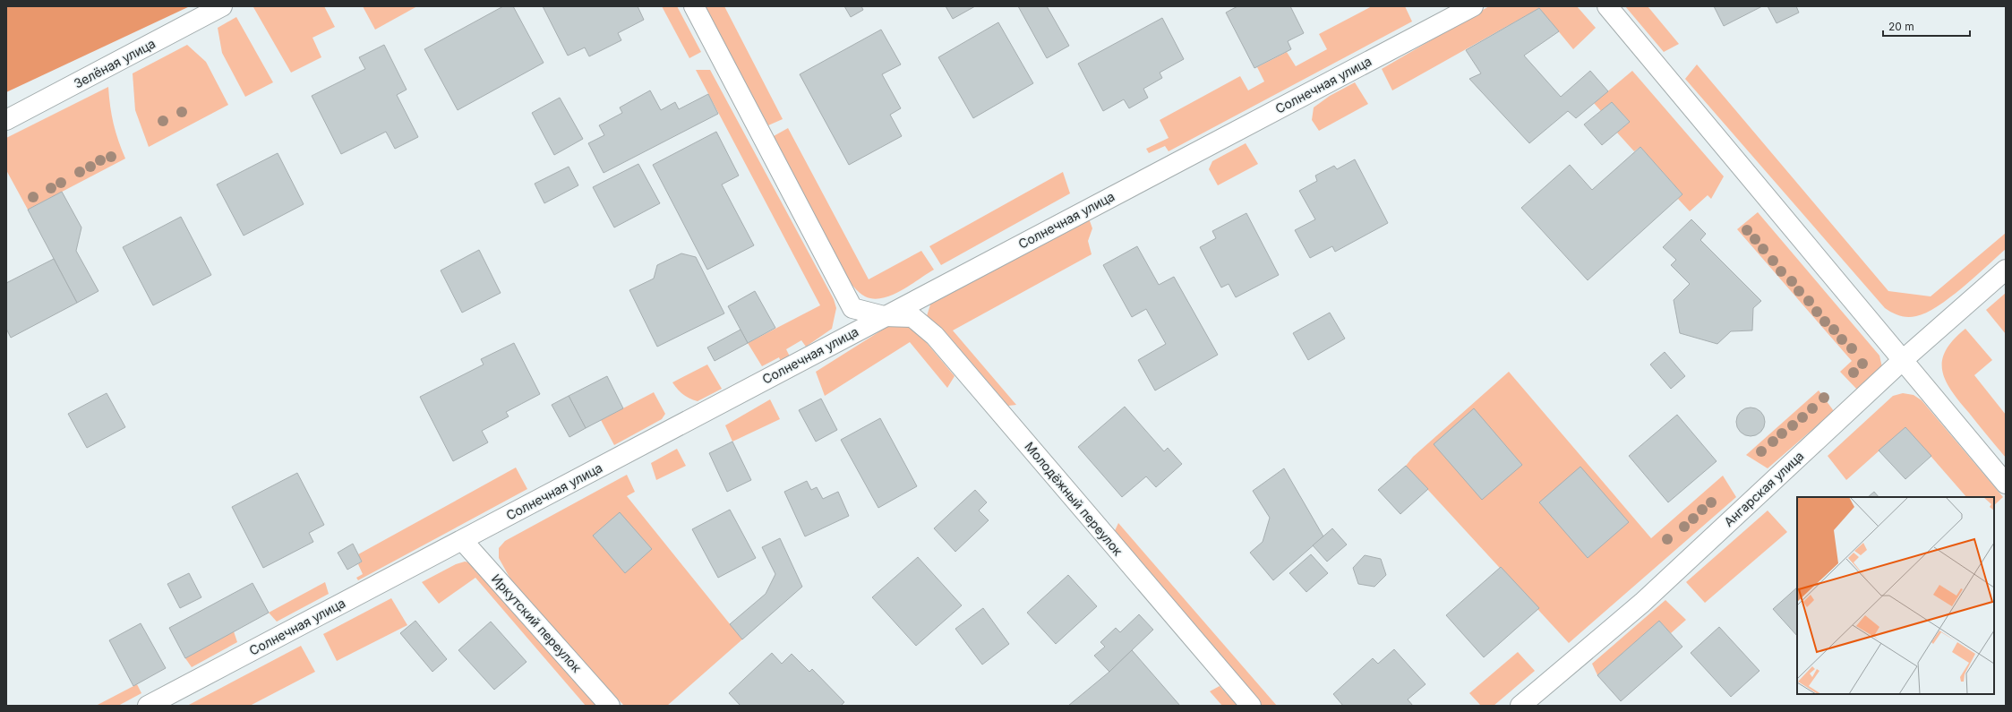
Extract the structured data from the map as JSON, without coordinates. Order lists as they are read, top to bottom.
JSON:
{
  "streets": {
    "street": [
      "Зелёная улица",
      "Солнечная улица",
      "Ангарская улица",
      "Молодёжный переулок",
      "Иркутский переулок"
    ]
  },
  "crossings": [
    ["Солнечная улица", "Молодёжный переулок"],
    ["Солнечная улица", "Иркутский переулок"]
  ],
  "scale_bar": "20 m"
}
